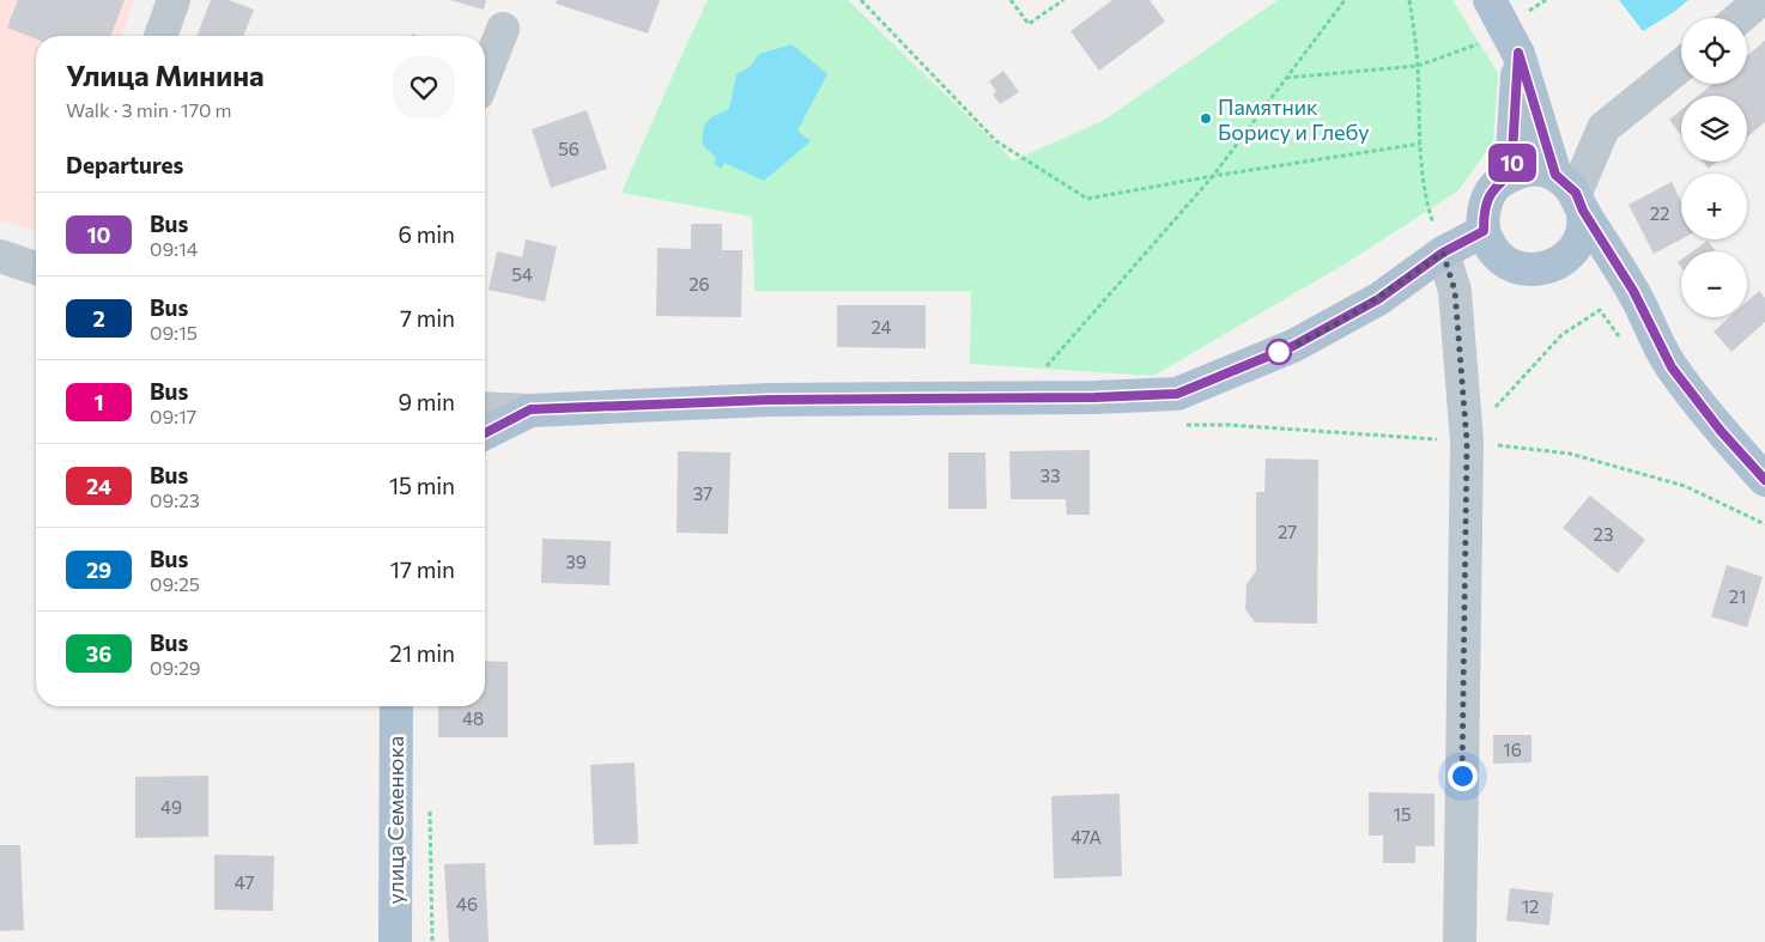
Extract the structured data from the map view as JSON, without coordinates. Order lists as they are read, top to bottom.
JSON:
{
  "streets": {
    "main road": ["улица Семенюка"]
  },
  "places": ["Памятник Борису и Глебу"],
  "lines": ["bus line 10"],
  "house_numbers": [
    "56",
    "22",
    "54",
    "26",
    "24",
    "33",
    "37",
    "27",
    "23",
    "39",
    "21",
    "48",
    "16",
    "49",
    "15",
    "47А",
    "47",
    "46",
    "12"
  ],
  "page": {
    "on_map": "10",
    "map_buttons": ["+", "−"],
    "heading": [
      ["Улица Минина", "Walk · 3 min · 170 m"],
      "Departures"
    ],
    "list": [
      {
        "mark": "10",
        "name": "Bus",
        "note": "09:14",
        "value": "6 min"
      },
      {
        "mark": "2",
        "name": "Bus",
        "note": "09:15",
        "value": "7 min"
      },
      {
        "mark": "1",
        "name": "Bus",
        "note": "09:17",
        "value": "9 min"
      },
      {
        "mark": "24",
        "name": "Bus",
        "note": "09:23",
        "value": "15 min"
      },
      {
        "mark": "29",
        "name": "Bus",
        "note": "09:25",
        "value": "17 min"
      },
      {
        "mark": "36",
        "name": "Bus",
        "note": "09:29",
        "value": "21 min"
      }
    ]
  }
}
